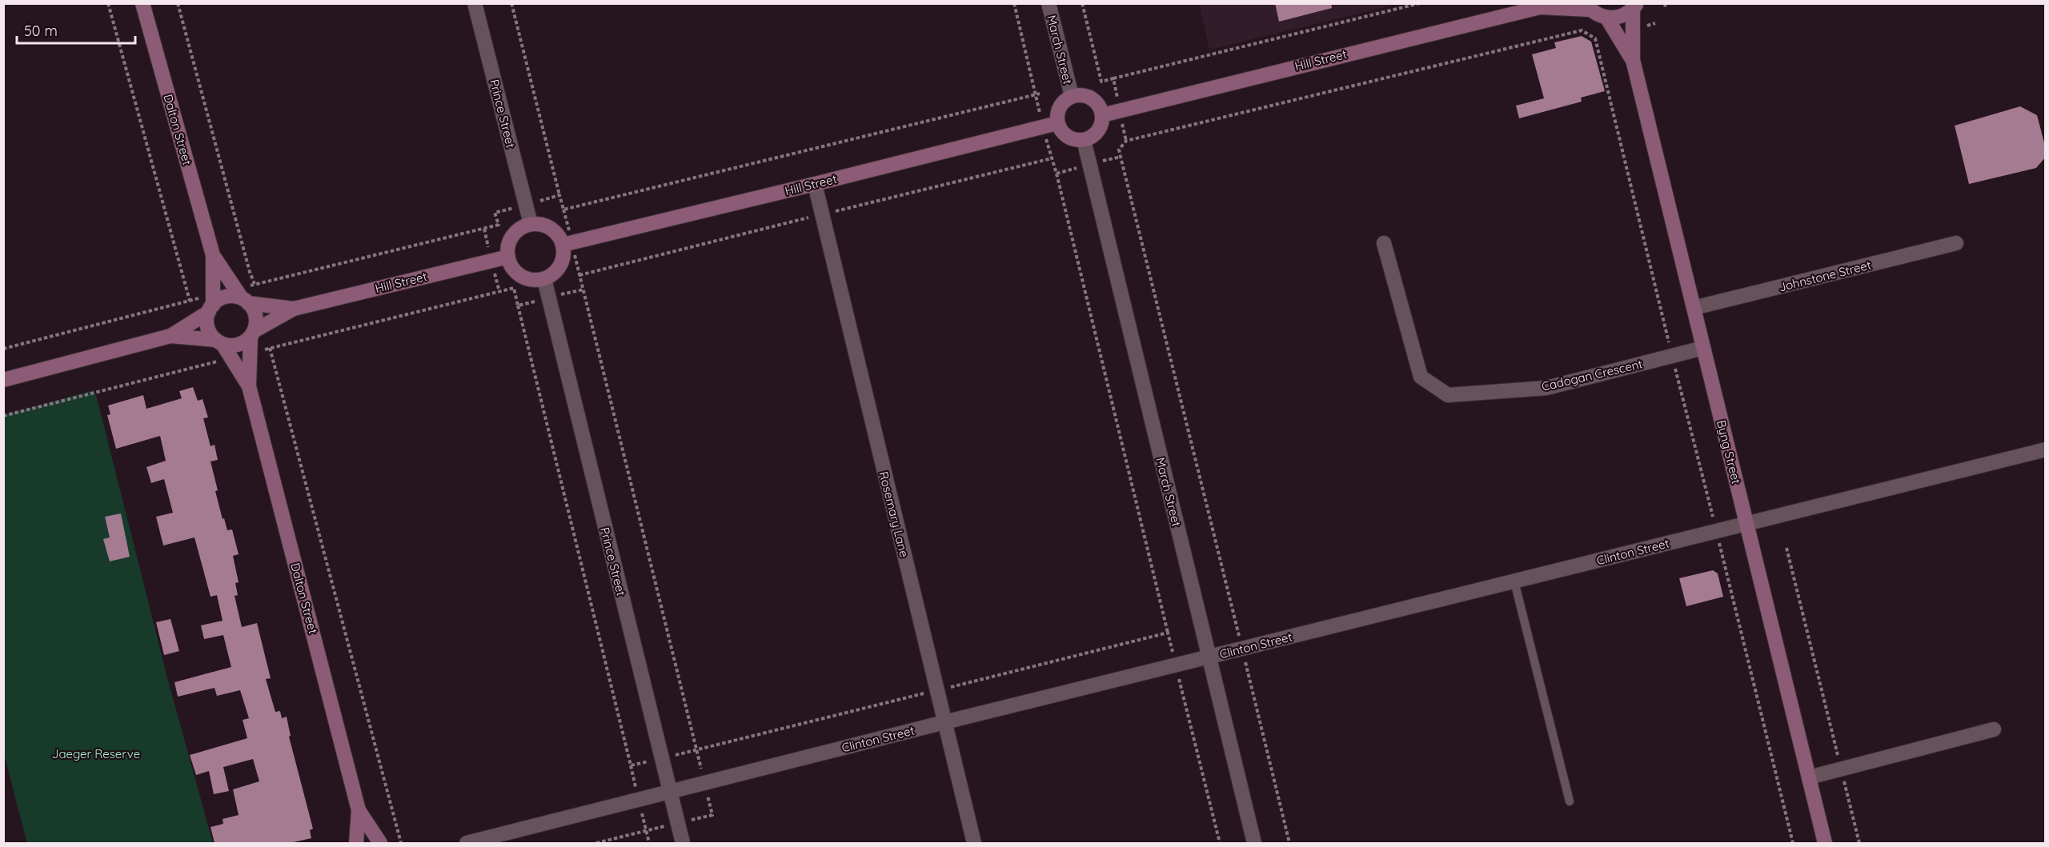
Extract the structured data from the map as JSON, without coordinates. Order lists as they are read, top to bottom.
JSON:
{
  "streets": {
    "main road": ["Hill Street", "Dalton Street", "Byng Street"],
    "street": [
      "March Street",
      "Prince Street",
      "Johnstone Street",
      "Cadogan Crescent",
      "Rosemary Lane",
      "Clinton Street"
    ]
  },
  "crossings": [
    ["March Street", "Hill Street"],
    ["March Street", "Clinton Street"],
    ["Hill Street", "Prince Street"],
    ["Hill Street", "Dalton Street"],
    ["Hill Street", "Rosemary Lane"],
    ["Prince Street", "Clinton Street"],
    ["Johnstone Street", "Byng Street"],
    ["Cadogan Crescent", "Byng Street"],
    ["Byng Street", "Clinton Street"],
    ["Rosemary Lane", "Clinton Street"]
  ],
  "parks": ["Jaeger Reserve"],
  "scale_bar": "50 m"
}
